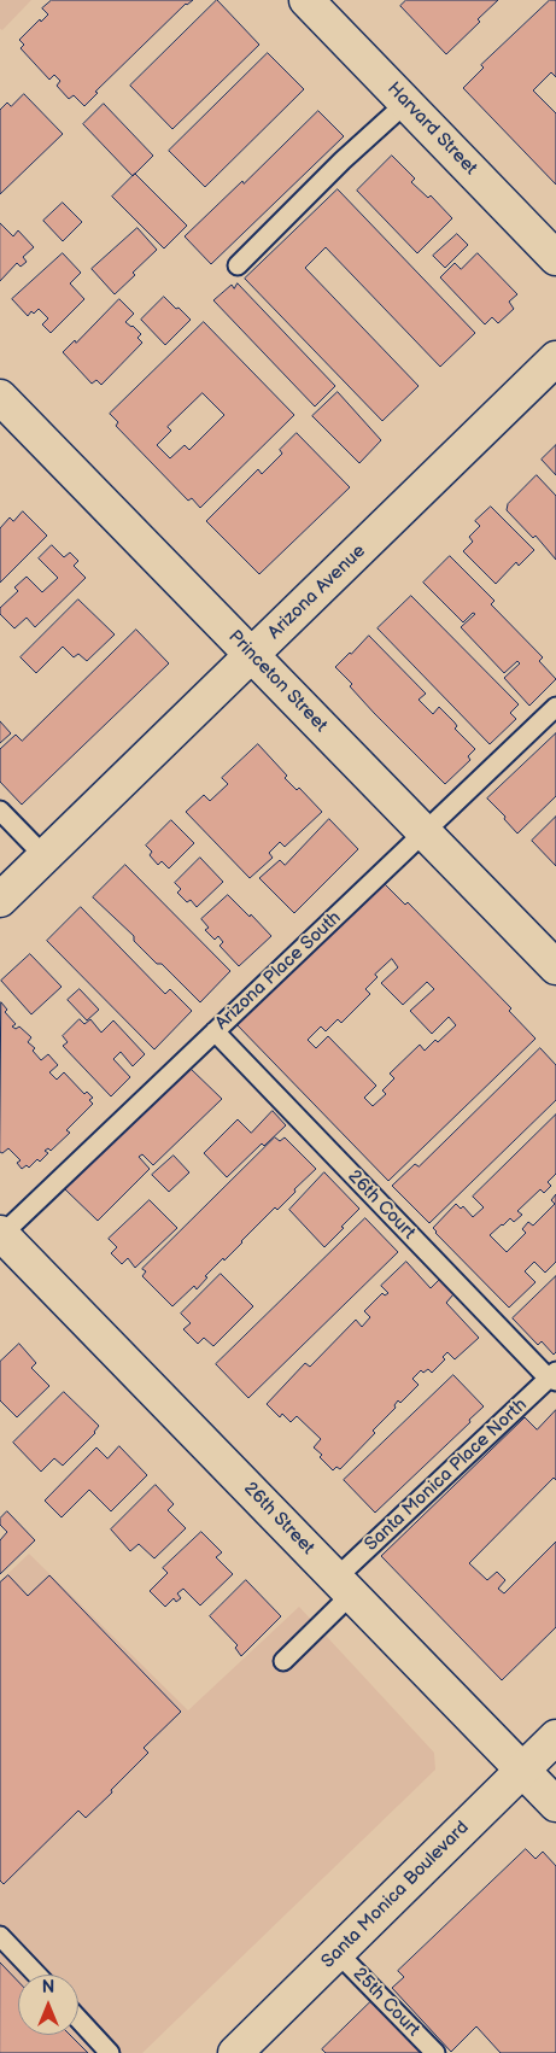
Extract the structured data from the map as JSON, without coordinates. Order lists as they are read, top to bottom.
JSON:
{
  "streets": {
    "street": [
      "Harvard Street",
      "Arizona Avenue",
      "Princeton Street",
      "26th Street",
      "Santa Monica Boulevard"
    ],
    "lane": [
      "Arizona Place South",
      "26th Court",
      "Santa Monica Place North",
      "25th Court"
    ]
  },
  "crossings": [
    ["Arizona Avenue", "Princeton Street"],
    ["Princeton Street", "Arizona Place South"],
    ["Arizona Place South", "26th Court"],
    ["Arizona Place South", "26th Street"],
    ["26th Court", "Santa Monica Place North"],
    ["Santa Monica Place North", "26th Street"],
    ["26th Street", "Santa Monica Boulevard"],
    ["Santa Monica Boulevard", "25th Court"]
  ],
  "north": "top"
}
